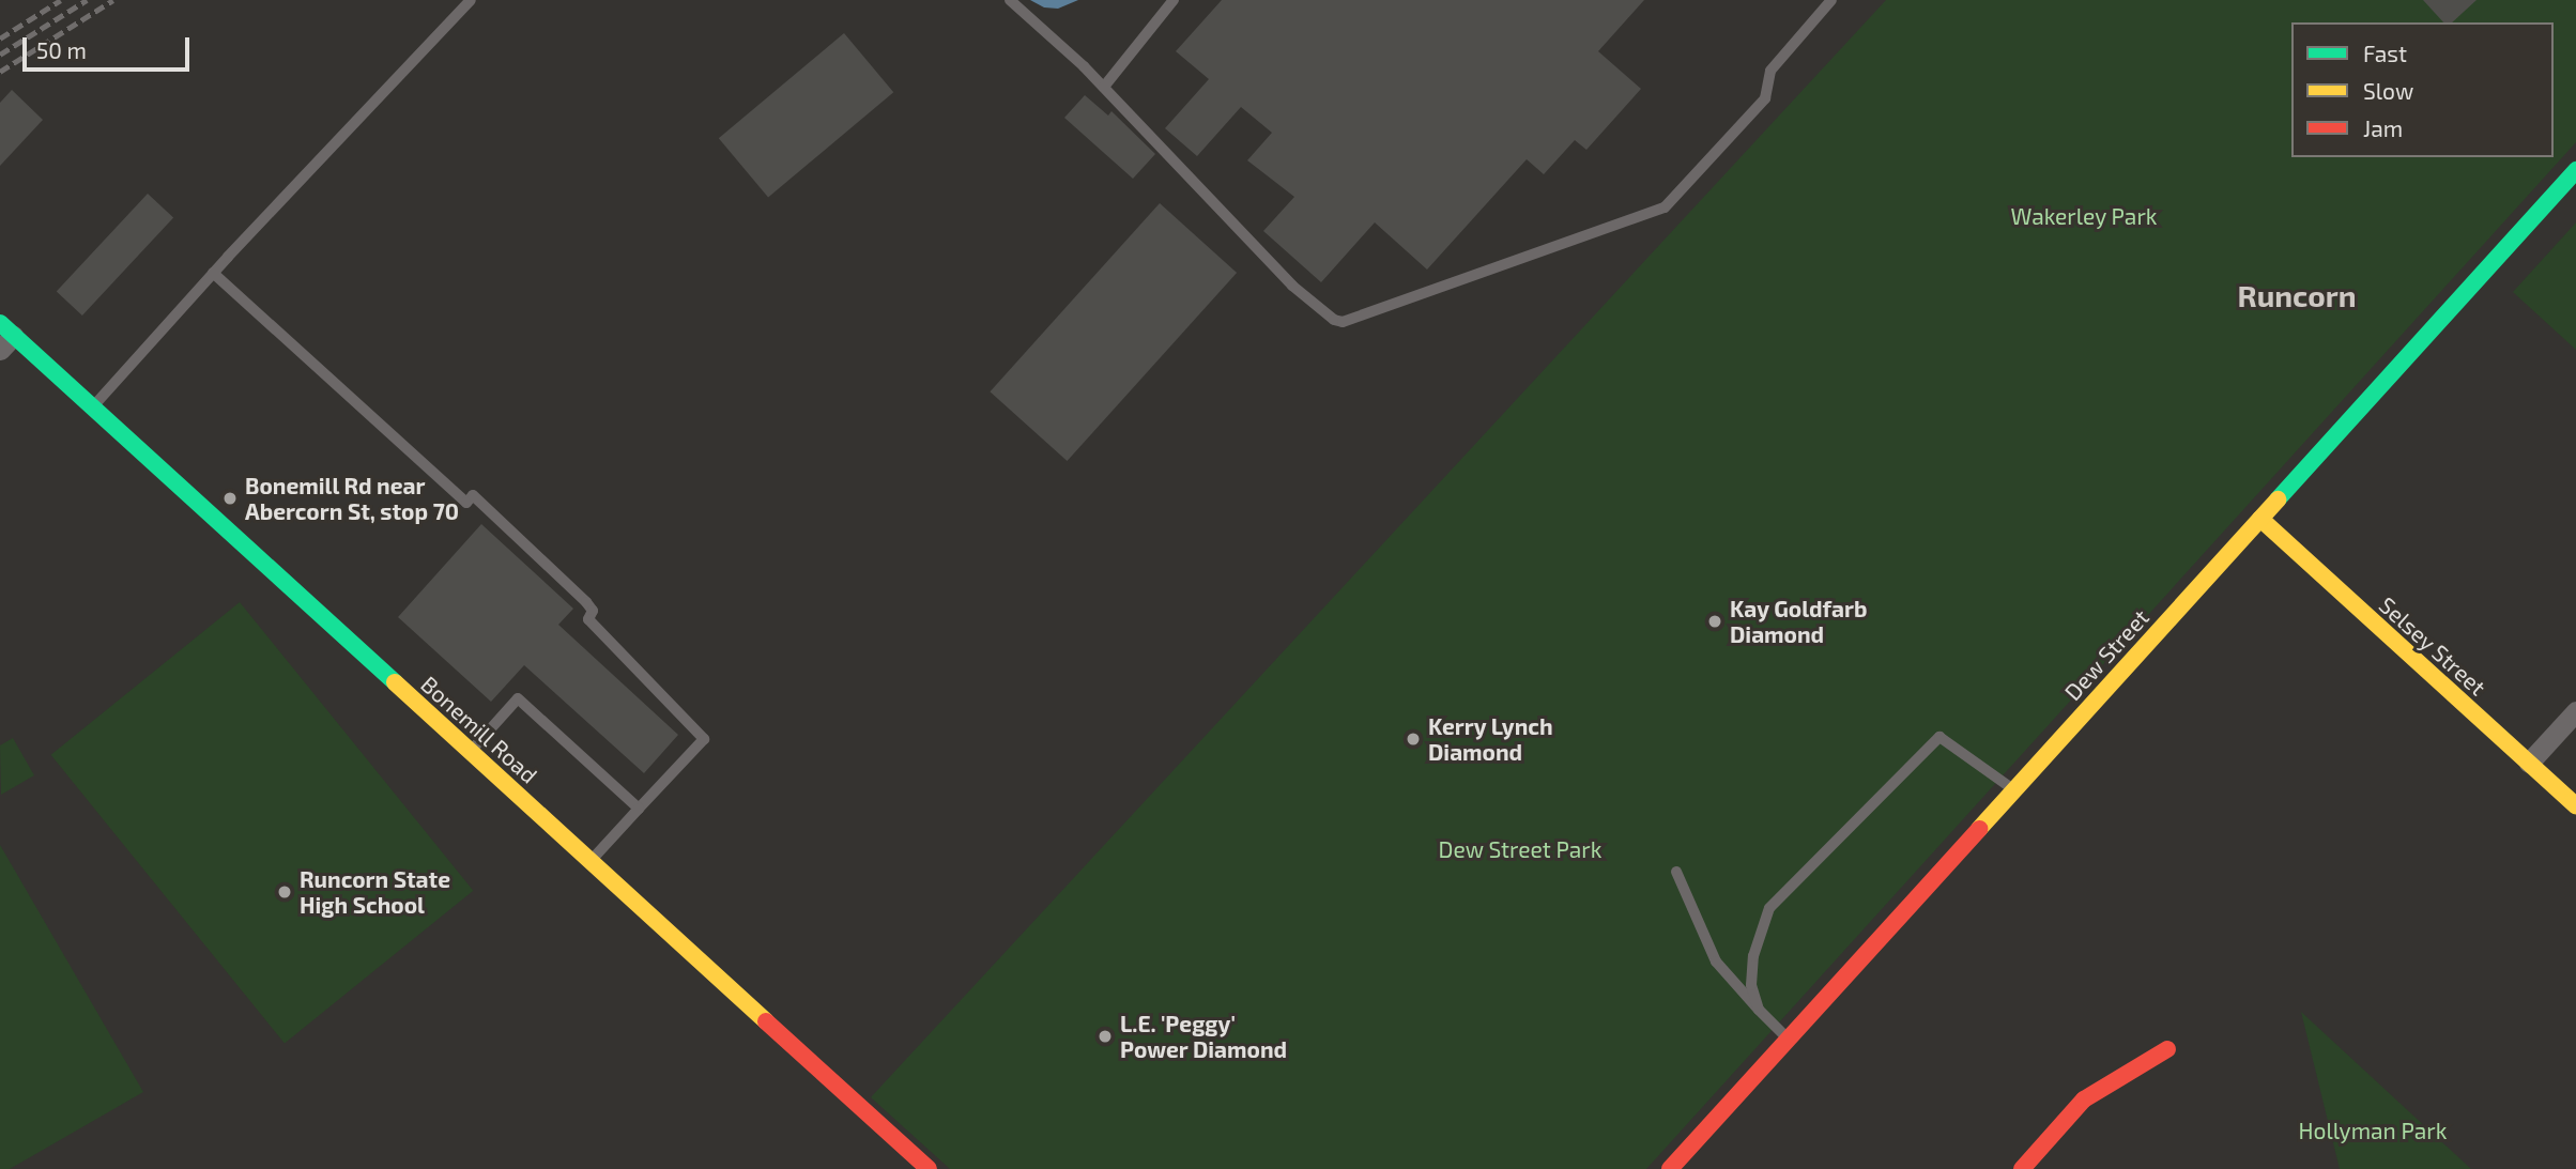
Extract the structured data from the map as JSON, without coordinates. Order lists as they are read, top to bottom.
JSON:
{
  "streets": {
    "street": ["Selsey Street", "Dew Street", "Bonemill Road"]
  },
  "crossings": [
    ["Selsey Street", "Dew Street"]
  ],
  "districts": ["Runcorn"],
  "parks": ["Wakerley Park", "Dew Street Park", "Hollyman Park"],
  "places": [
    "Bonemill Rd near Abercorn St, stop 70",
    "Kay Goldfarb Diamond",
    "Kerry Lynch Diamond",
    "Runcorn State High School",
    "L.E. 'Peggy' Power Diamond"
  ],
  "legend": ["Fast", "Slow", "Jam"],
  "scale_bar": "50 m"
}
